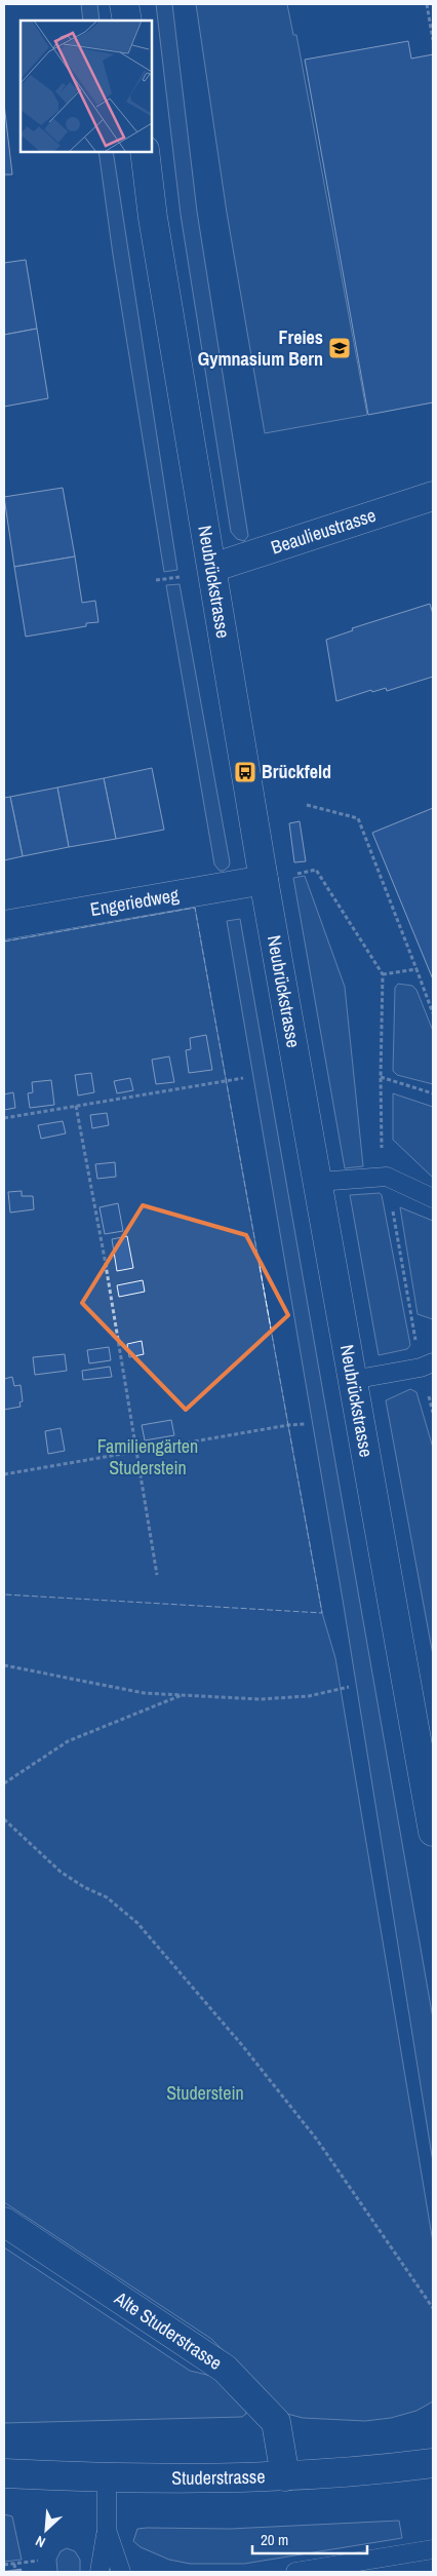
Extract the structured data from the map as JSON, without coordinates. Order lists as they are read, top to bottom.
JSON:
{
  "streets": {
    "street": [
      "Beaulieustrasse",
      "Neubrückstrasse",
      "Engeriedweg",
      "Alte Studerstrasse",
      "Studerstrasse"
    ]
  },
  "crossings": [
    ["Beaulieustrasse", "Neubrückstrasse"],
    ["Neubrückstrasse", "Engeriedweg"],
    ["Alte Studerstrasse", "Studerstrasse"]
  ],
  "parks": ["Familiengärten Studerstein", "Studerstein"],
  "places": {
    "school or university": ["Freies Gymnasium Bern"],
    "bus stop": ["Brückfeld"]
  },
  "scale_bar": "20 m",
  "north": "bottom left"
}
